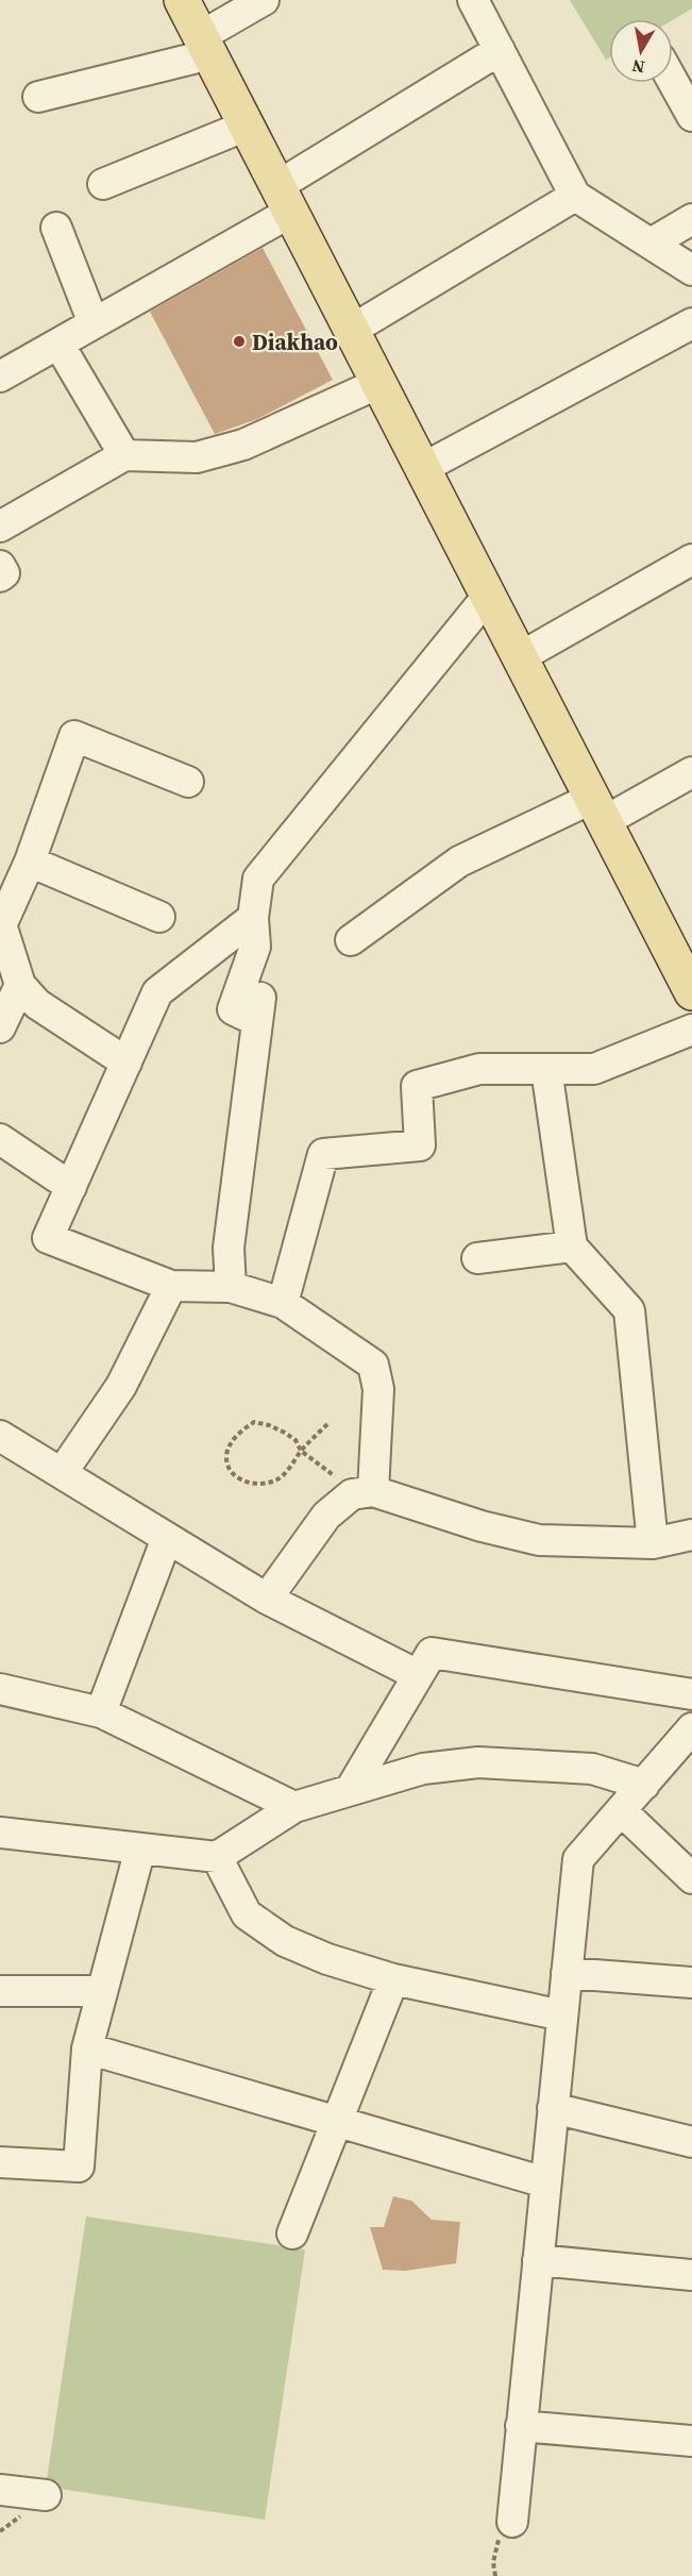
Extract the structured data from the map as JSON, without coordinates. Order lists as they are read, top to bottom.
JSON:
{
  "places": ["Diakhao"],
  "north": "bottom"
}
